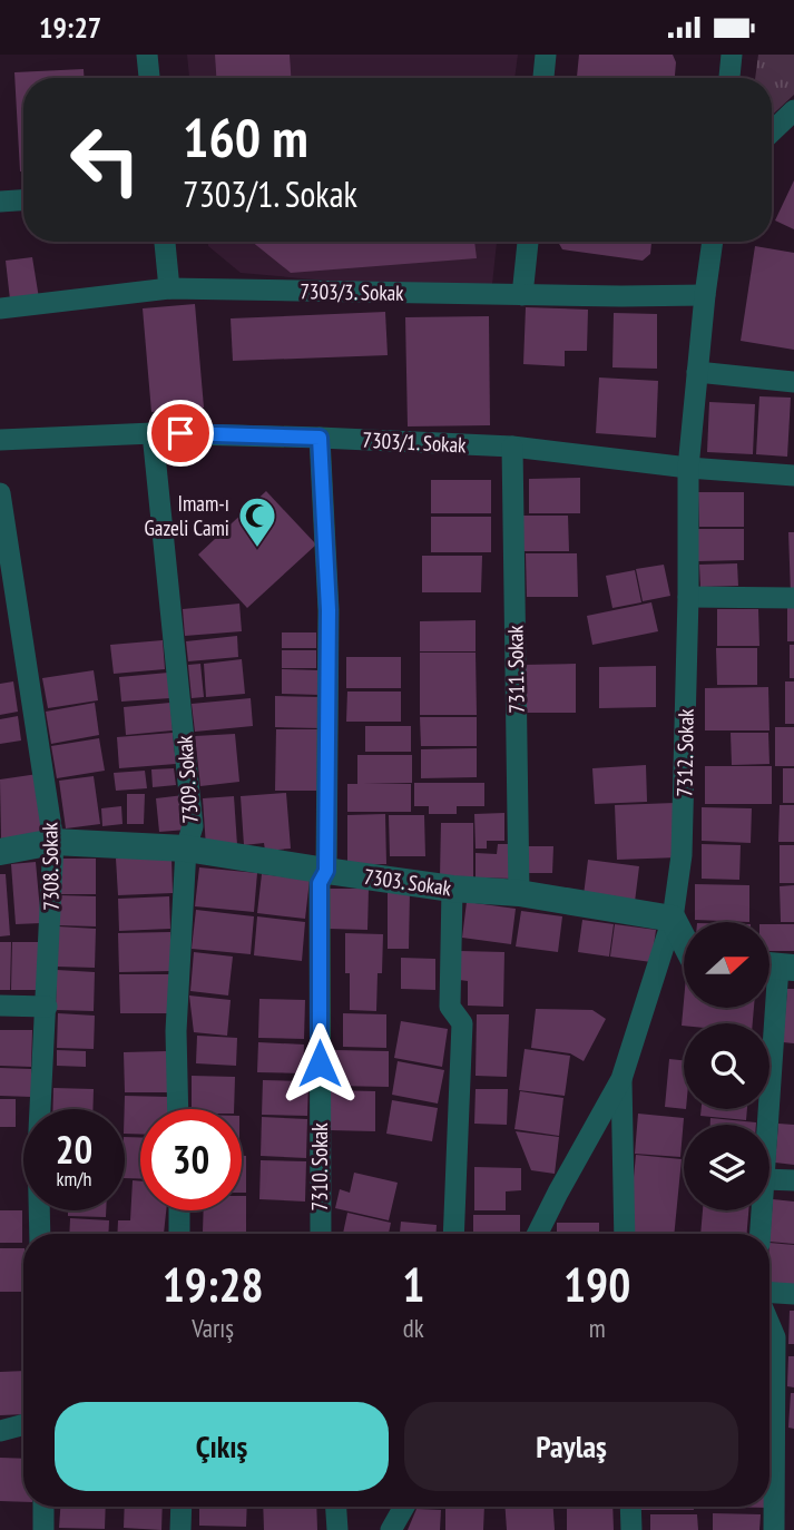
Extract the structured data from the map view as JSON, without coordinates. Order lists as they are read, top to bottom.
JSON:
{
  "streets": {
    "street": [
      "7303/3. Sokak",
      "7303/1. Sokak",
      "7311. Sokak",
      "7312. Sokak",
      "7309. Sokak",
      "7308. Sokak",
      "7303. Sokak",
      "7310. Sokak"
    ]
  },
  "crossings": [
    ["7303/3. Sokak", "7312. Sokak"],
    ["7303/1. Sokak", "7311. Sokak"],
    ["7303/1. Sokak", "7312. Sokak"],
    ["7303/1. Sokak", "7309. Sokak"],
    ["7303/1. Sokak", "7310. Sokak"],
    ["7311. Sokak", "7303. Sokak"],
    ["7312. Sokak", "7303. Sokak"],
    ["7309. Sokak", "7303. Sokak"],
    ["7308. Sokak", "7303. Sokak"],
    ["7303. Sokak", "7310. Sokak"]
  ],
  "places": {
    "mosque": ["Imam-ı Gazeli Cami"]
  },
  "north": "right",
  "page": {
    "status": "19:27",
    "turn": ["160 m", "7303/1. Sokak"],
    "speed": "20 km/h",
    "limit": "30",
    "eta": [
      "19:28",
      "Varış",
      "1",
      "dk",
      "190",
      "m"
    ],
    "buttons": ["Çıkış", "Paylaş"]
  }
}
